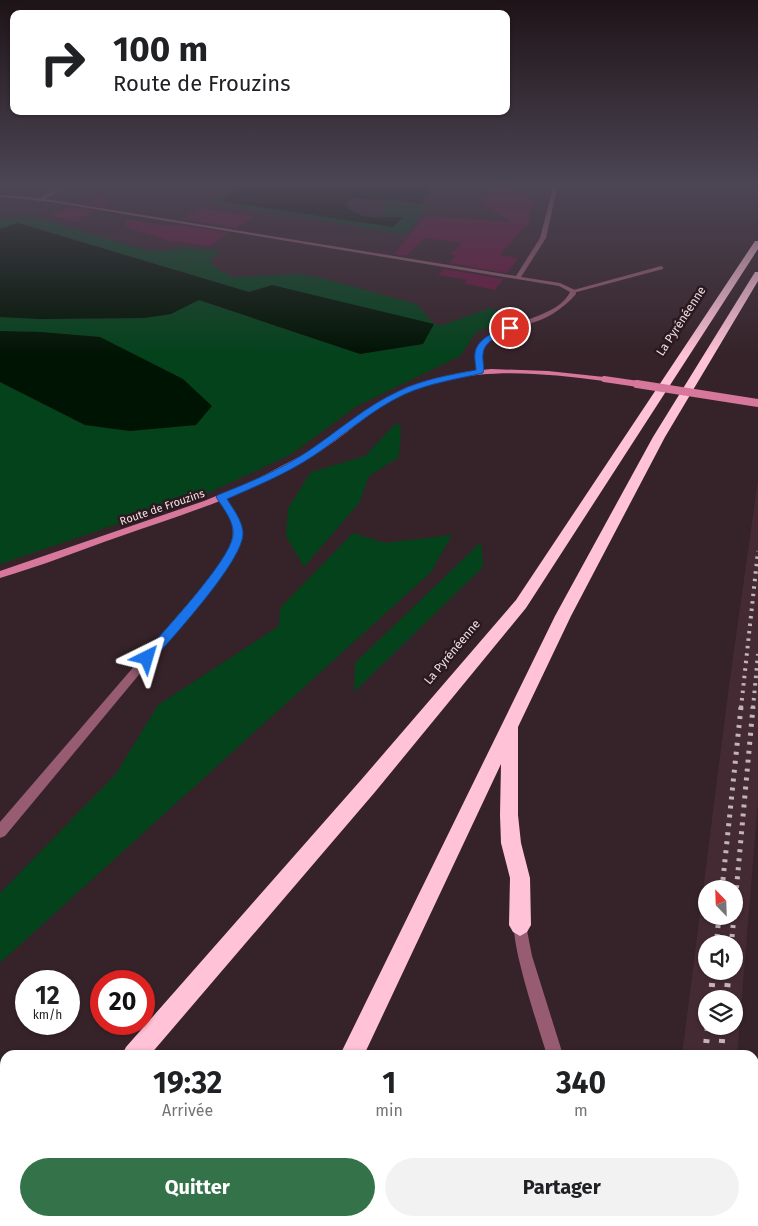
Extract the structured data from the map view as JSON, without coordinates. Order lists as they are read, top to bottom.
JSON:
{
  "streets": {
    "highway": ["La Pyrénéenne"],
    "main road": ["Route de Frouzins"]
  },
  "north": "top left",
  "page": {
    "turn": ["100 m", "Route de Frouzins"],
    "speed": "12 km/h",
    "limit": "20",
    "eta": [
      "19:32",
      "Arrivée",
      "1",
      "min",
      "340",
      "m"
    ],
    "buttons": ["Quitter", "Partager"]
  }
}
